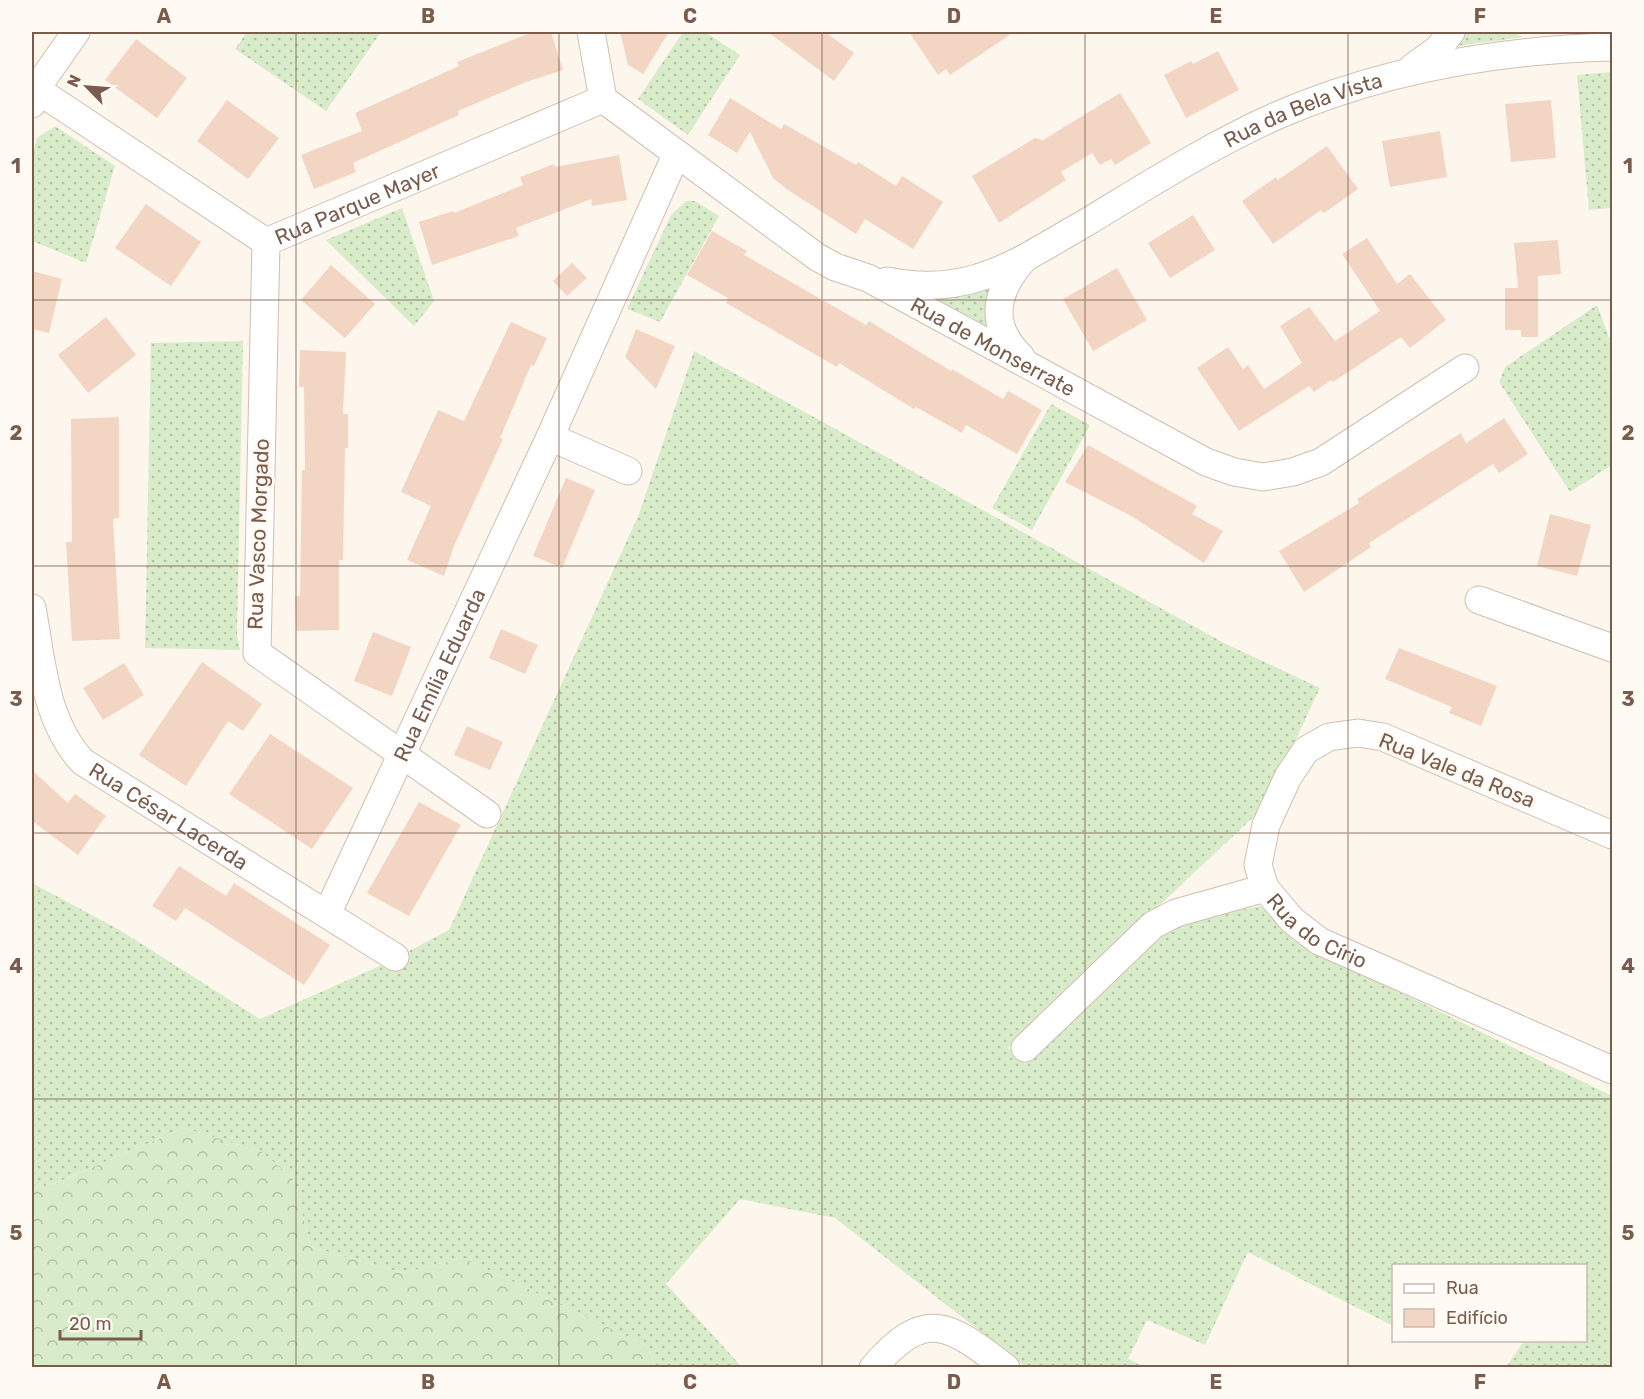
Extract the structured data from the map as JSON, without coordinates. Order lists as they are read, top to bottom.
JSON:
{
  "streets": {
    "street": [
      "Rua da Bela Vista",
      "Rua Parque Mayer",
      "Rua de Monserrate",
      "Rua Vasco Morgado",
      "Rua Emília Eduarda",
      "Rua Vale da Rosa",
      "Rua César Lacerda",
      "Rua do Círio"
    ]
  },
  "crossings": [
    ["Rua da Bela Vista", "Rua de Monserrate"],
    ["Rua Parque Mayer", "Rua de Monserrate"],
    ["Rua Parque Mayer", "Rua Vasco Morgado"],
    ["Rua de Monserrate", "Rua Emília Eduarda"],
    ["Rua Vasco Morgado", "Rua Emília Eduarda"],
    ["Rua Emília Eduarda", "Rua César Lacerda"],
    ["Rua Vale da Rosa", "Rua do Círio"]
  ],
  "legend": ["Rua", "Edifício"],
  "scale_bar": "20 m",
  "north": "top left",
  "grid": {
    "columns": [
      "A",
      "B",
      "C",
      "D",
      "E",
      "F"
    ],
    "rows": [
      "1",
      "2",
      "3",
      "4",
      "5"
    ]
  }
}
